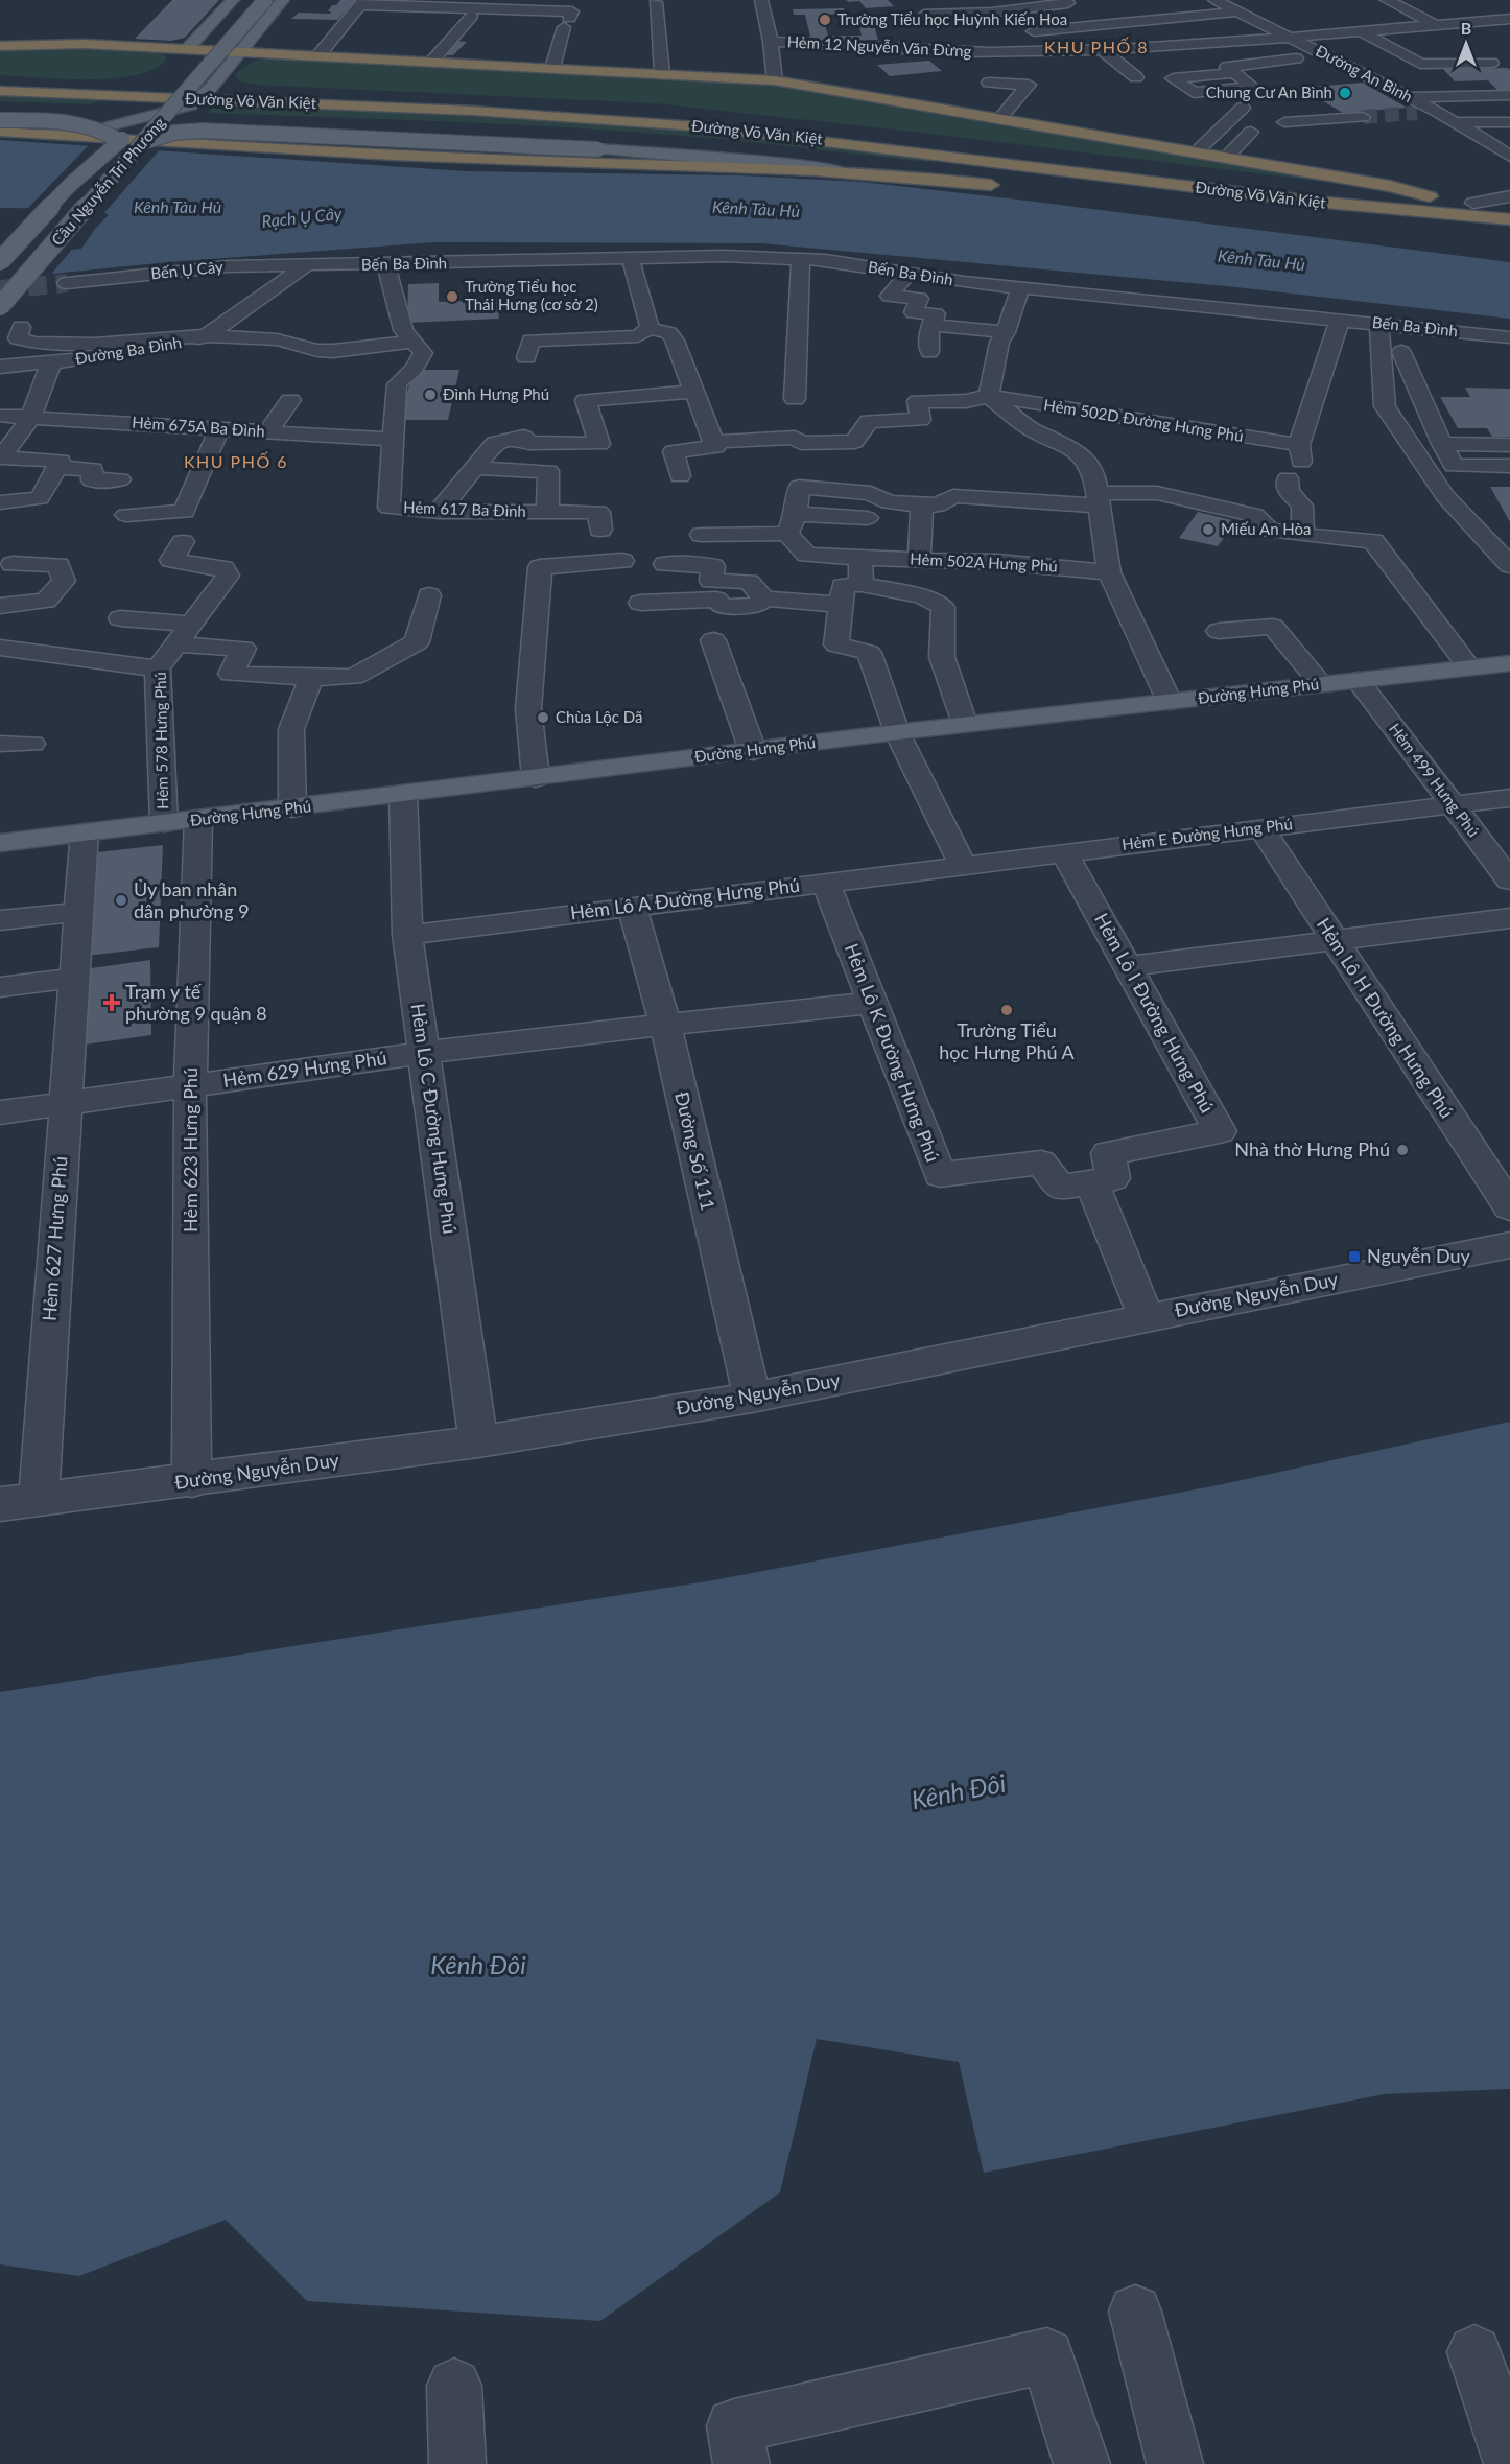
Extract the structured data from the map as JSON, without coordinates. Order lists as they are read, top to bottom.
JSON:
{
  "streets": {
    "highway": ["Đường Võ Văn Kiệt"],
    "main road": ["Cầu Nguyễn Tri Phương", "Đường Hưng Phú"],
    "street": [
      "Hẻm 12 Nguyễn Văn Đừng",
      "Đường An Bình",
      "Bến Ba Đình",
      "Bến Ụ Cây",
      "Đường Ba Đình",
      "Hẻm 502D Đường Hưng Phú",
      "Hẻm 675A Ba Đình",
      "Hẻm 617 Ba Đình",
      "Hẻm 502A Hưng Phú",
      "Hẻm 578 Hưng Phú",
      "Hẻm 499 Hưng Phú",
      "Hẻm E Đường Hưng Phú",
      "Hẻm Lô A Đường Hưng Phú",
      "Hẻm Lô I Đường Hưng Phú",
      "Hẻm Lô H Đường Hưng Phú",
      "Hẻm Lô K Đường Hưng Phú",
      "Hẻm 629 Hưng Phú",
      "Hẻm Lô C Đường Hưng Phú",
      "Hẻm 623 Hưng Phú",
      "Đường Số 111",
      "Hẻm 627 Hưng Phú",
      "Đường Nguyễn Duy"
    ]
  },
  "crossings": [
    ["Hẻm 12 Nguyễn Văn Đừng", "Đường An Bình"],
    ["Bến Ba Đình", "Bến Ụ Cây"],
    ["Bến Ba Đình", "Đường Ba Đình"],
    ["Bến Ba Đình", "Hẻm 617 Ba Đình"],
    ["Bến Ụ Cây", "Đường Ba Đình"],
    ["Hẻm 675A Ba Đình", "Hẻm 617 Ba Đình"],
    ["Đường Hưng Phú", "Hẻm 578 Hưng Phú"],
    ["Đường Hưng Phú", "Hẻm 499 Hưng Phú"],
    ["Đường Hưng Phú", "Hẻm Lô C Đường Hưng Phú"],
    ["Đường Hưng Phú", "Hẻm 623 Hưng Phú"],
    ["Đường Hưng Phú", "Hẻm 627 Hưng Phú"],
    ["Hẻm 499 Hưng Phú", "Hẻm E Đường Hưng Phú"],
    ["Hẻm E Đường Hưng Phú", "Hẻm Lô A Đường Hưng Phú"],
    ["Hẻm E Đường Hưng Phú", "Hẻm Lô I Đường Hưng Phú"],
    ["Hẻm E Đường Hưng Phú", "Hẻm Lô H Đường Hưng Phú"],
    ["Hẻm Lô A Đường Hưng Phú", "Hẻm Lô K Đường Hưng Phú"],
    ["Hẻm Lô A Đường Hưng Phú", "Hẻm Lô C Đường Hưng Phú"],
    ["Hẻm Lô A Đường Hưng Phú", "Đường Số 111"],
    ["Hẻm Lô I Đường Hưng Phú", "Hẻm Lô K Đường Hưng Phú"],
    ["Hẻm Lô K Đường Hưng Phú", "Hẻm 629 Hưng Phú"],
    ["Hẻm 629 Hưng Phú", "Hẻm Lô C Đường Hưng Phú"],
    ["Hẻm 629 Hưng Phú", "Hẻm 623 Hưng Phú"],
    ["Hẻm 629 Hưng Phú", "Đường Số 111"],
    ["Hẻm 629 Hưng Phú", "Hẻm 627 Hưng Phú"],
    ["Hẻm Lô C Đường Hưng Phú", "Đường Nguyễn Duy"],
    ["Hẻm 623 Hưng Phú", "Đường Nguyễn Duy"],
    ["Đường Số 111", "Đường Nguyễn Duy"],
    ["Hẻm 627 Hưng Phú", "Đường Nguyễn Duy"]
  ],
  "districts": ["KHU PHỐ 8", "KHU PHỐ 6"],
  "water": ["Kênh Tàu Hủ", "Rạch Ụ Cây", "Kênh Đôi"],
  "places": {
    "other": [
      "Trường Tiểu học Huỳnh Kiến Hoa",
      "Chung Cư An Bình",
      "Trường Tiểu học Thái Hưng (cơ sở 2)",
      "Đình Hưng Phú",
      "Miếu An Hòa",
      "Chùa Lộc Dã",
      "Ủy ban nhân dân phường 9",
      "Trường Tiểu học Hưng Phú A",
      "Nhà thờ Hưng Phú"
    ],
    "health": ["Trạm y tế phường 9 quận 8"],
    "transit": ["Nguyễn Duy"]
  },
  "north": "top"
}
